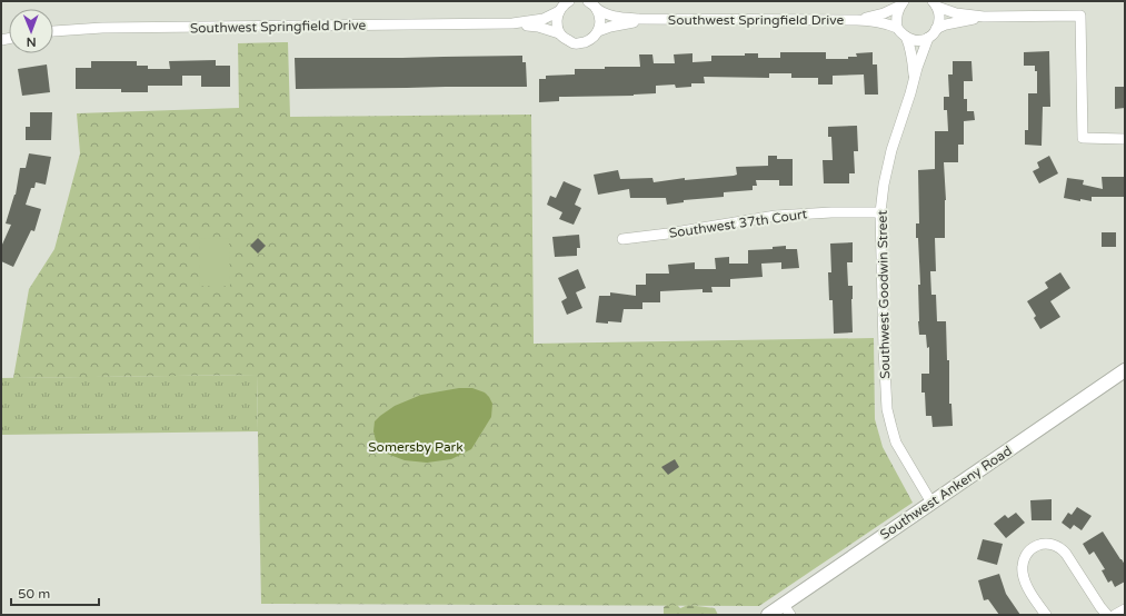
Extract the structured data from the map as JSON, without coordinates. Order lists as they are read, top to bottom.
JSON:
{
  "streets": {
    "street": [
      "Southwest Springfield Drive",
      "Southwest 37th Court",
      "Southwest Goodwin Street",
      "Southwest Ankeny Road"
    ]
  },
  "crossings": [
    ["Southwest 37th Court", "Southwest Goodwin Street"],
    ["Southwest Goodwin Street", "Southwest Ankeny Road"]
  ],
  "parks": ["Somersby Park"],
  "scale_bar": "50 m",
  "north": "bottom"
}
